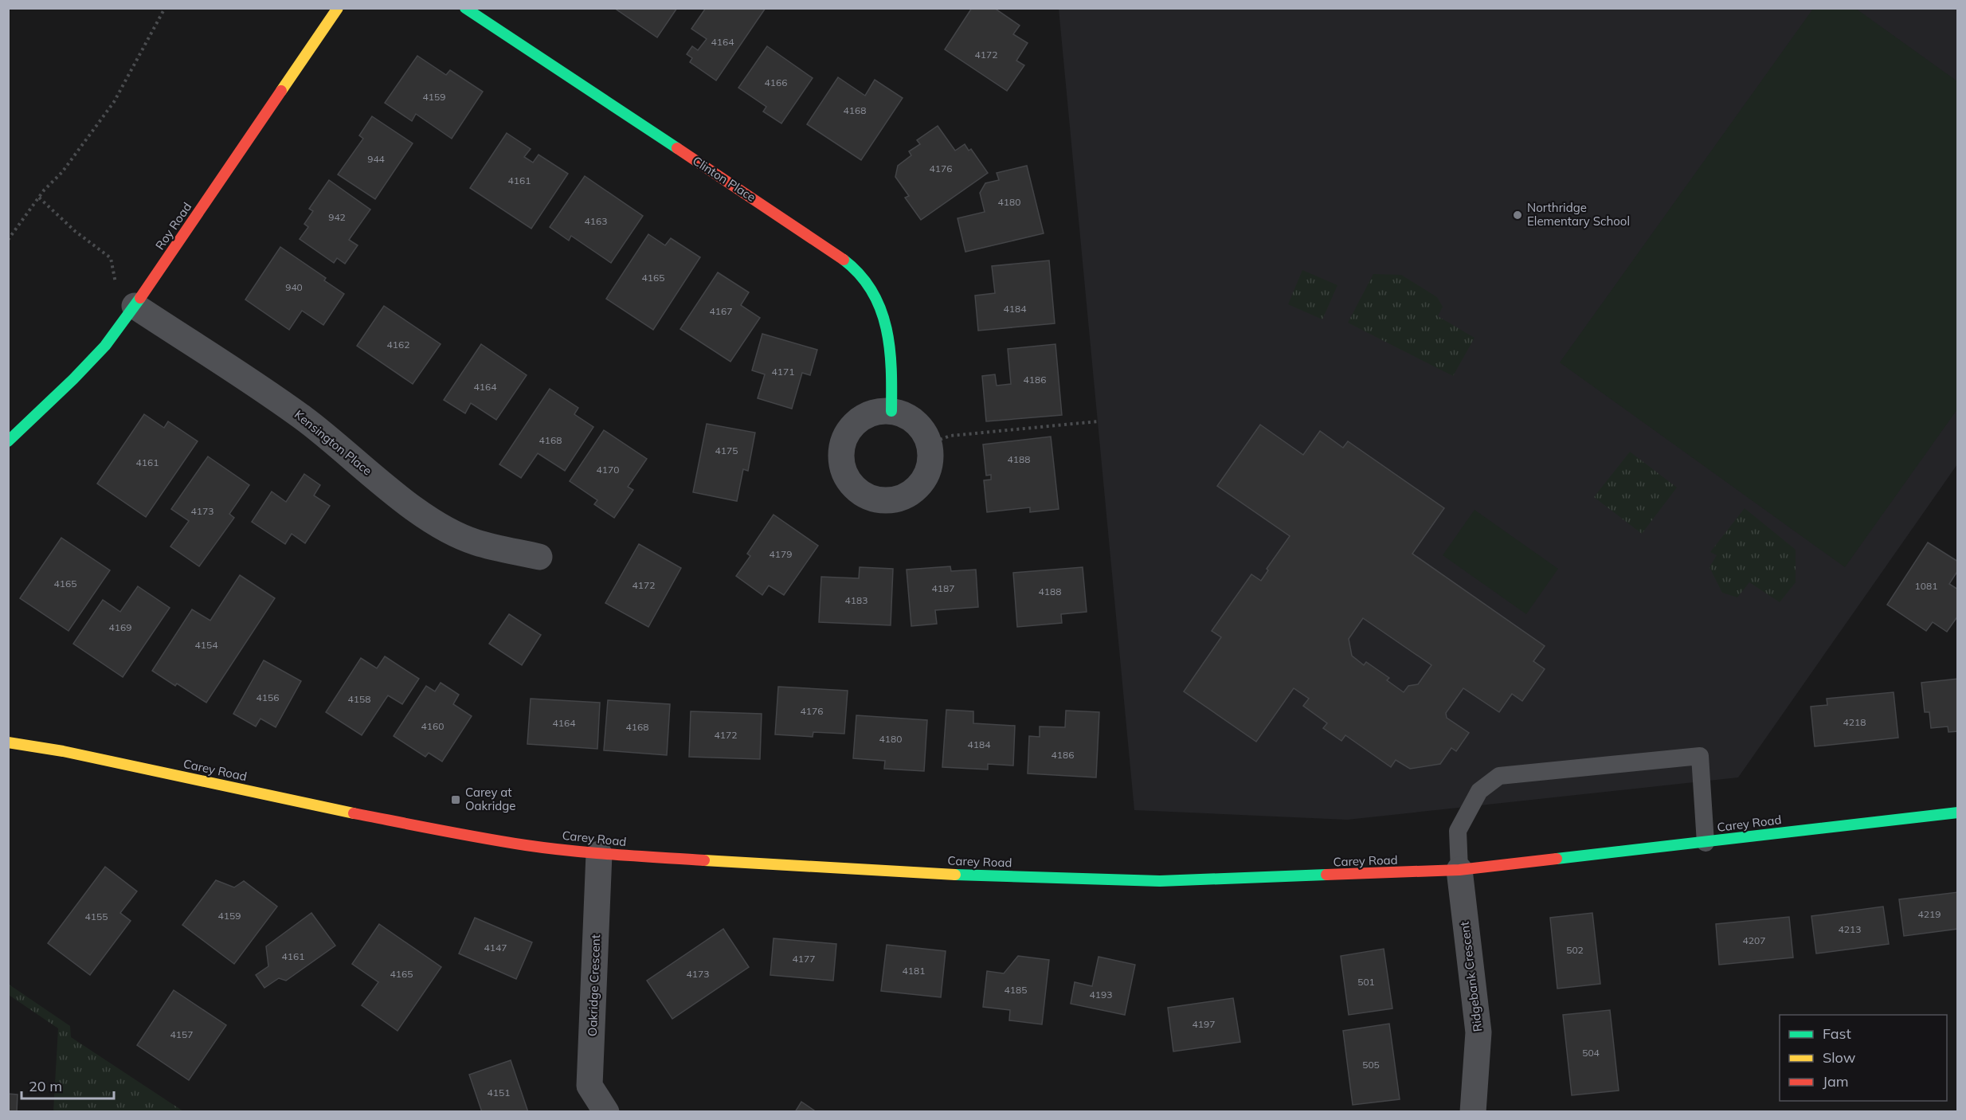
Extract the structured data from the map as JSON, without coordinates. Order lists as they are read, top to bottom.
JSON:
{
  "streets": {
    "street": [
      "Clinton Place",
      "Roy Road",
      "Kensington Place",
      "Carey Road",
      "Ridgebank Crescent",
      "Oakridge Crescent"
    ]
  },
  "crossings": [
    ["Roy Road", "Kensington Place"],
    ["Carey Road", "Ridgebank Crescent"],
    ["Carey Road", "Oakridge Crescent"]
  ],
  "places": {
    "other": ["Northridge Elementary School"],
    "transit": ["Carey at Oakridge"]
  },
  "house_numbers": [
    "4164",
    "4172",
    "4166",
    "4159",
    "4168",
    "944",
    "4176",
    "4161",
    "4180",
    "942",
    "4163",
    "4165",
    "940",
    "4184",
    "4167",
    "4162",
    "4171",
    "4186",
    "4164",
    "4168",
    "4175",
    "4188",
    "4161",
    "4170",
    "4173",
    "4179",
    "4165",
    "4172",
    "1081",
    "4187",
    "4188",
    "4183",
    "4169",
    "4154",
    "4156",
    "4158",
    "4176",
    "4218",
    "4164",
    "4160",
    "4168",
    "4172",
    "4180",
    "4184",
    "4186",
    "4219",
    "4159",
    "4155",
    "4213",
    "4207",
    "4147",
    "502",
    "4161",
    "4177",
    "4181",
    "4165",
    "4173",
    "501",
    "4185",
    "4193",
    "4197",
    "4157",
    "504",
    "505",
    "4151"
  ],
  "legend": ["Fast", "Slow", "Jam"],
  "scale_bar": "20 m"
}
